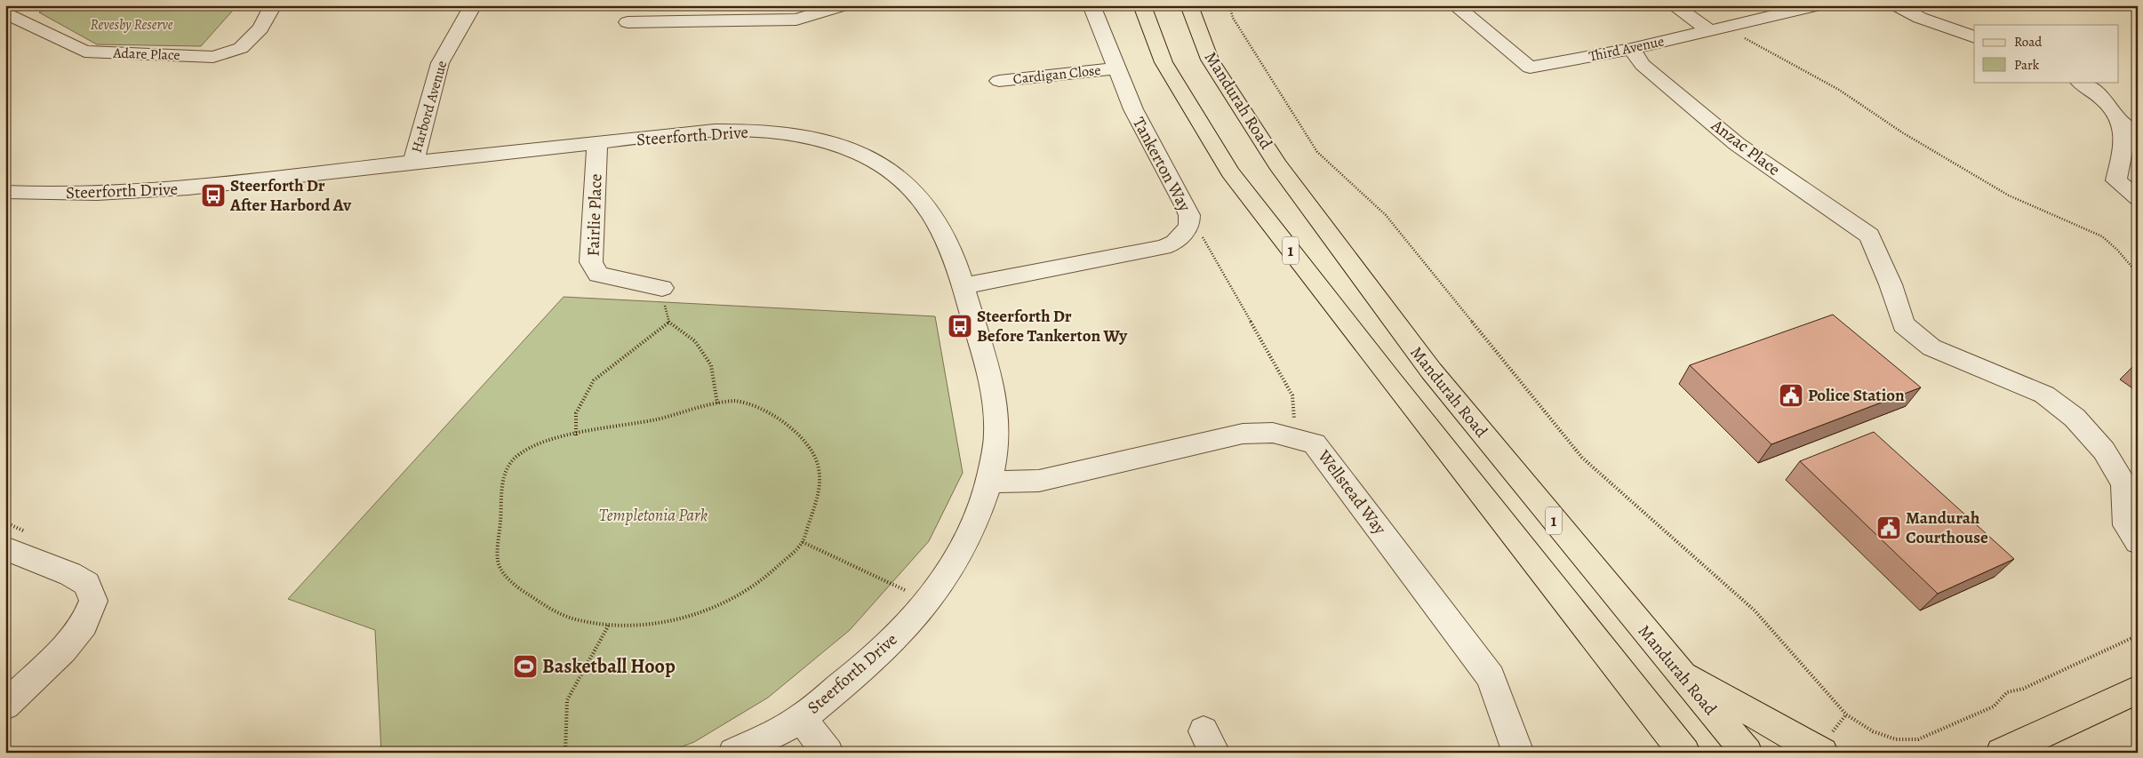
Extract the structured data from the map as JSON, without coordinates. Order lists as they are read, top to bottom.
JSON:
{
  "streets": {
    "main road": ["Mandurah Road", "1"],
    "street": [
      "Third Avenue",
      "Adare Place",
      "Cardigan Close",
      "Harbord Avenue",
      "Steerforth Drive",
      "Anzac Place",
      "Tankerton Way",
      "Fairlie Place",
      "Wellstead Way"
    ]
  },
  "crossings": [
    ["Third Avenue", "Anzac Place"],
    ["Cardigan Close", "Tankerton Way"],
    ["Mandurah Road", "1"],
    ["Harbord Avenue", "Steerforth Drive"],
    ["Steerforth Drive", "Tankerton Way"],
    ["Steerforth Drive", "Fairlie Place"],
    ["Steerforth Drive", "Wellstead Way"]
  ],
  "parks": ["Revesby Reserve", "Templetonia Park"],
  "places": {
    "bus stop": ["Steerforth Dr After Harbord Av", "Steerforth Dr Before Tankerton Wy"],
    "public building": ["Police Station", "Mandurah Courthouse"],
    "sports": ["Basketball Hoop"]
  },
  "legend": ["Road", "Park"]
}
